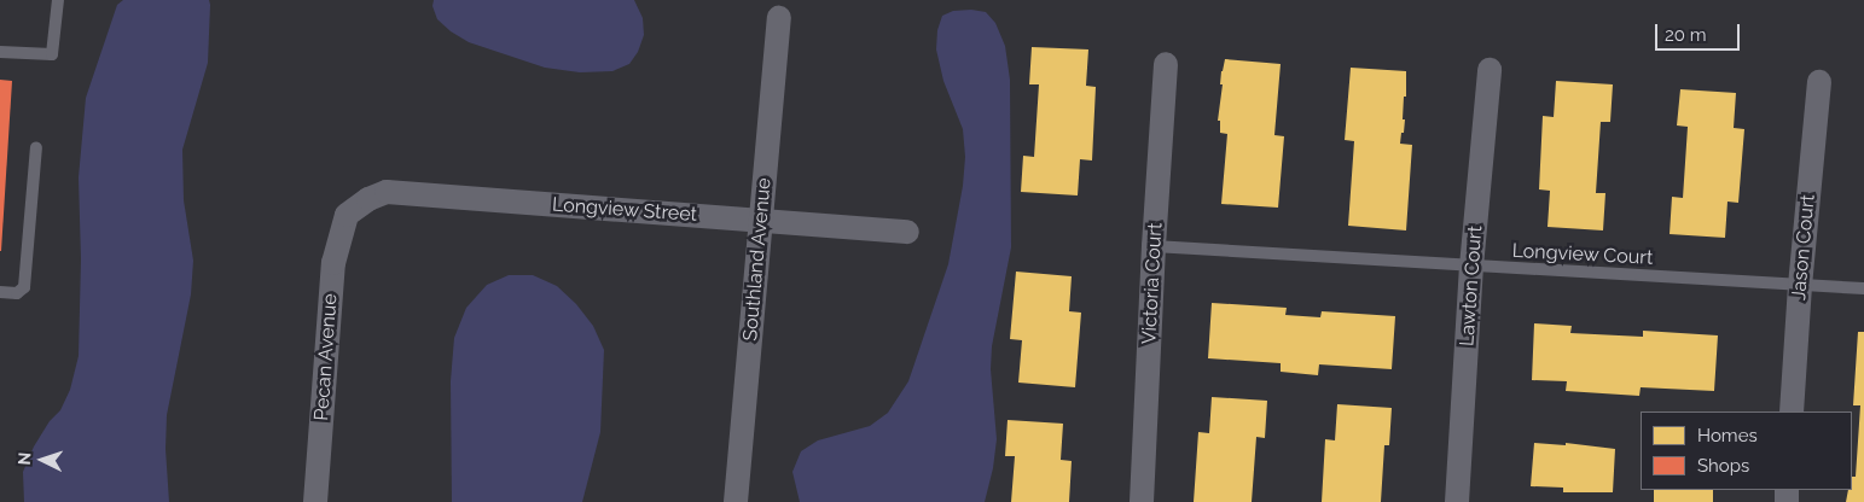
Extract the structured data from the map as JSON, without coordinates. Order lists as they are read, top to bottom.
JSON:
{
  "streets": {
    "street": [
      "Longview Street",
      "Jason Court",
      "Southland Avenue",
      "Victoria Court",
      "Lawton Court",
      "Pecan Avenue"
    ],
    "lane": ["Longview Court"]
  },
  "crossings": [
    ["Longview Street", "Southland Avenue"],
    ["Longview Street", "Pecan Avenue"],
    ["Jason Court", "Longview Court"],
    ["Longview Court", "Victoria Court"],
    ["Longview Court", "Lawton Court"]
  ],
  "legend": ["Homes", "Shops"],
  "scale_bar": "20 m",
  "north": "left"
}
